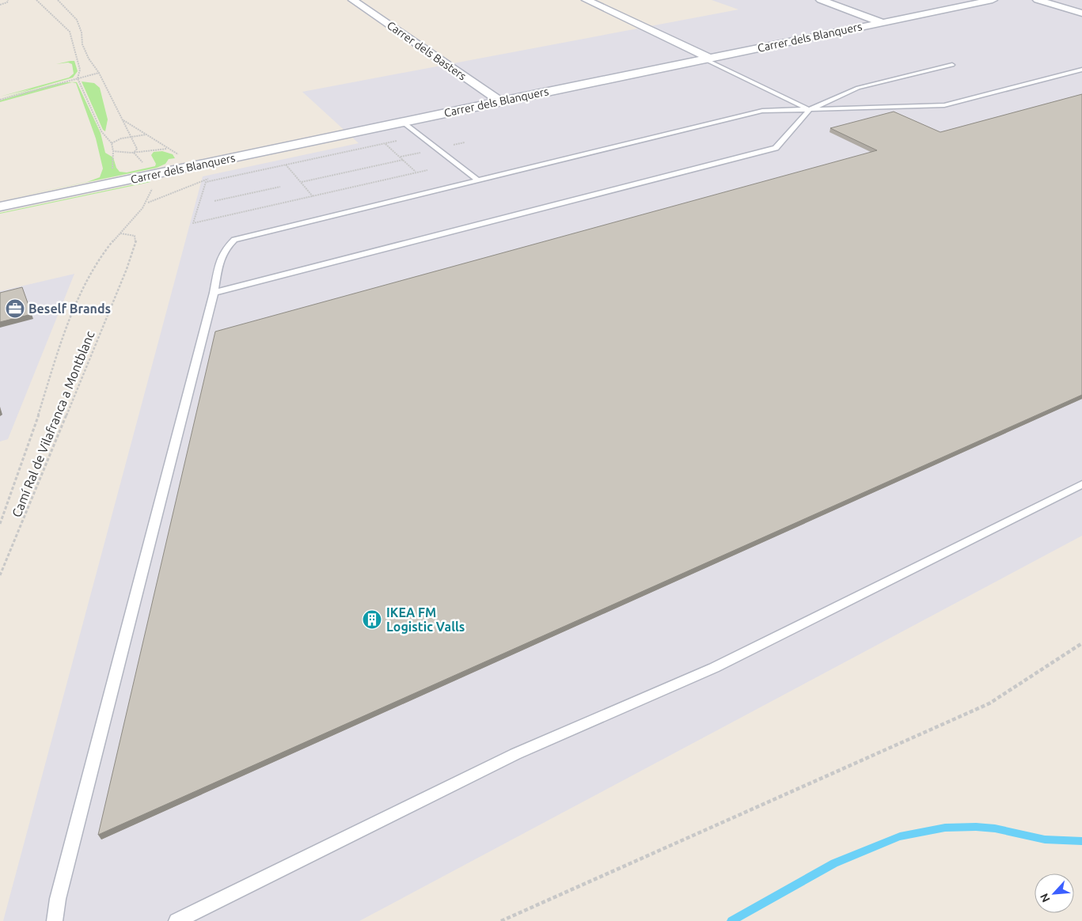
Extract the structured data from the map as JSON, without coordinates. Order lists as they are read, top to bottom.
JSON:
{
  "streets": {
    "street": ["Carrer dels Blanquers", "Carrer dels Basters"],
    "path": ["Camí Ral de Vilafranca a Montblanc"]
  },
  "crossings": [
    ["Carrer dels Blanquers", "Carrer dels Basters"]
  ],
  "places": {
    "office": ["Beself Brands"],
    "building": ["IKEA FM Logistic Valls"]
  },
  "north": "bottom left"
}
